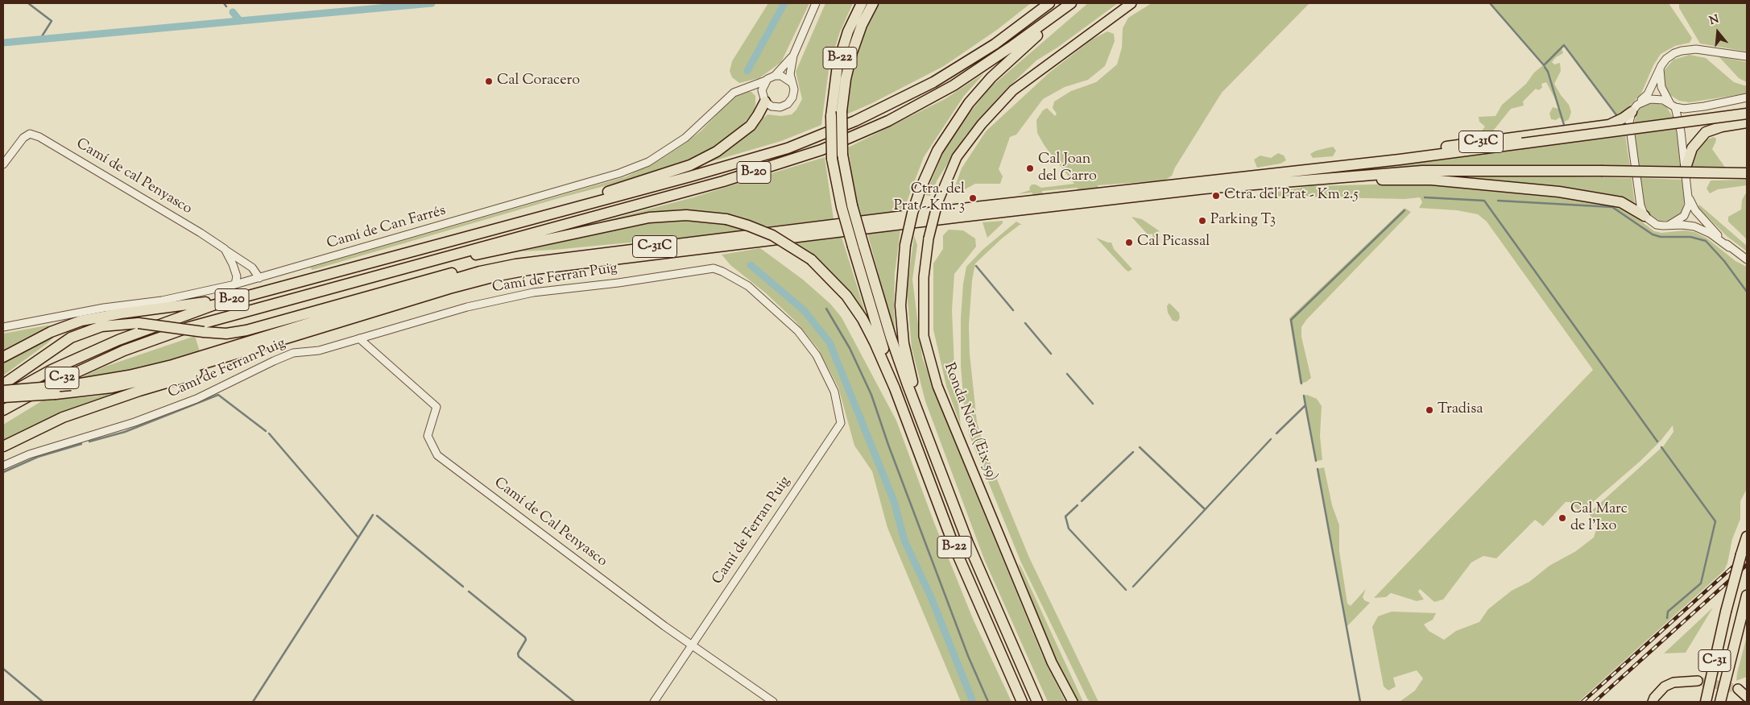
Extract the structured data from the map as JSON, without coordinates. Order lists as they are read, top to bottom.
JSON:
{
  "streets": {
    "highway": [
      "B-22",
      "C-31C",
      "B-20",
      "C-32",
      "C-31"
    ],
    "main road": ["Ronda Nord (Eix 59)"],
    "street": [
      "Camí de cal Penyasco",
      "Camí de Can Farrés",
      "Camí de Ferran Puig",
      "Camí de Cal Penyasco"
    ]
  },
  "crossings": [
    ["C-31C", "C-32"],
    ["B-20", "C-32"],
    ["Camí de cal Penyasco", "Camí de Can Farrés"],
    ["Camí de Ferran Puig", "Camí de Cal Penyasco"]
  ],
  "places": [
    "Cal Coracero",
    "Cal Joan del Carro",
    "Ctra. del Prat - Km 2.5",
    "Ctra. del Prat - Km. 3",
    "Parking T3",
    "Cal Picassal",
    "Tradisa",
    "Cal Marc de l'Ixo"
  ],
  "north": "top"
}
